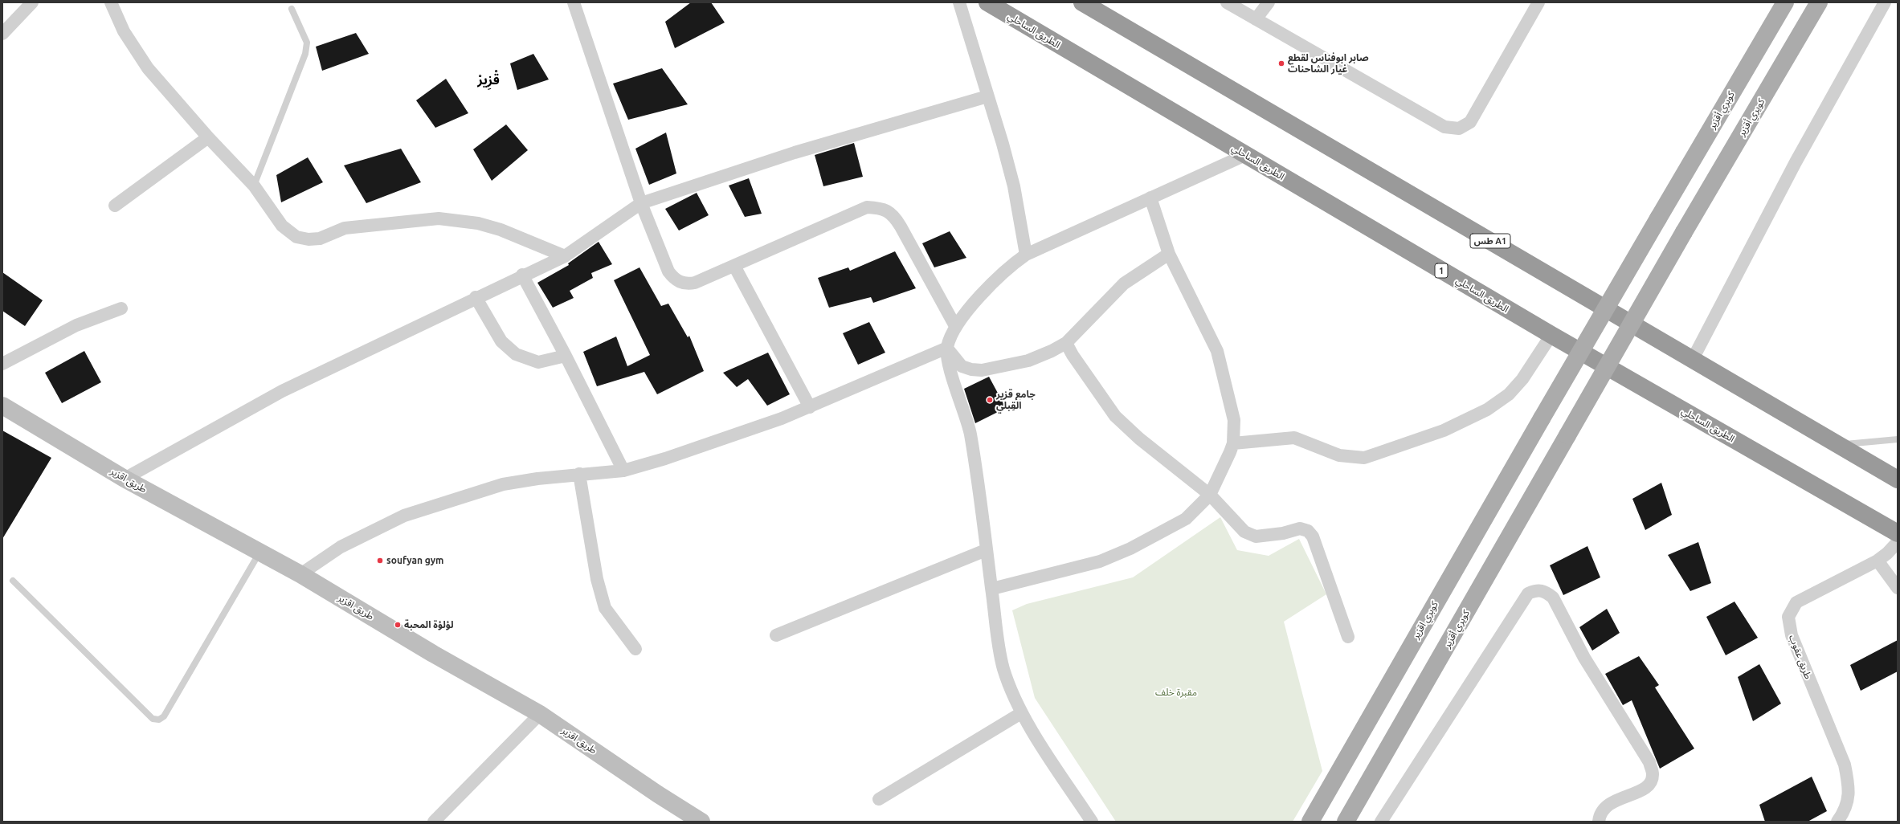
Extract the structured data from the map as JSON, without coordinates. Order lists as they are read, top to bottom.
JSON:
{
  "streets": {
    "highway": ["الطريق الساحلي", "طس A1", "1"],
    "main road": ["كوبري أقزير", "كويري أقزير", "كوبري اقزير"],
    "street": ["طريق اقزير", "طريق عقوب"]
  },
  "crossings": [
    ["كوبري أقزير", "كوبري اقزير"]
  ],
  "districts": ["قْزِيرْ"],
  "parks": ["مقبرة خلف"],
  "places": [
    "صابر ابوفناس لقطع غيار الشاحنات",
    "جامع قزير القِبلي",
    "soufyan gym",
    "لؤلؤة المحبة"
  ]
}
